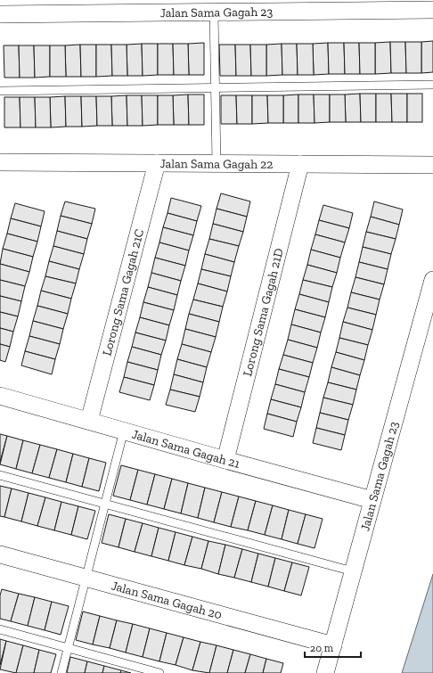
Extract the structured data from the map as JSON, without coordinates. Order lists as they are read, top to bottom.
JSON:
{
  "streets": {
    "street": [
      "Jalan Sama Gagah 23",
      "Jalan Sama Gagah 22",
      "Lorong Sama Gagah 21C",
      "Lorong Sama Gagah 21D",
      "Jalan Sama Gagah 21",
      "Jalan Sama Gagah 20"
    ]
  },
  "crossings": [
    ["Jalan Sama Gagah 23", "Jalan Sama Gagah 21"],
    ["Jalan Sama Gagah 23", "Jalan Sama Gagah 20"],
    ["Jalan Sama Gagah 22", "Lorong Sama Gagah 21C"],
    ["Jalan Sama Gagah 22", "Lorong Sama Gagah 21D"],
    ["Lorong Sama Gagah 21C", "Jalan Sama Gagah 21"],
    ["Lorong Sama Gagah 21D", "Jalan Sama Gagah 21"]
  ],
  "scale_bar": "20 m"
}
